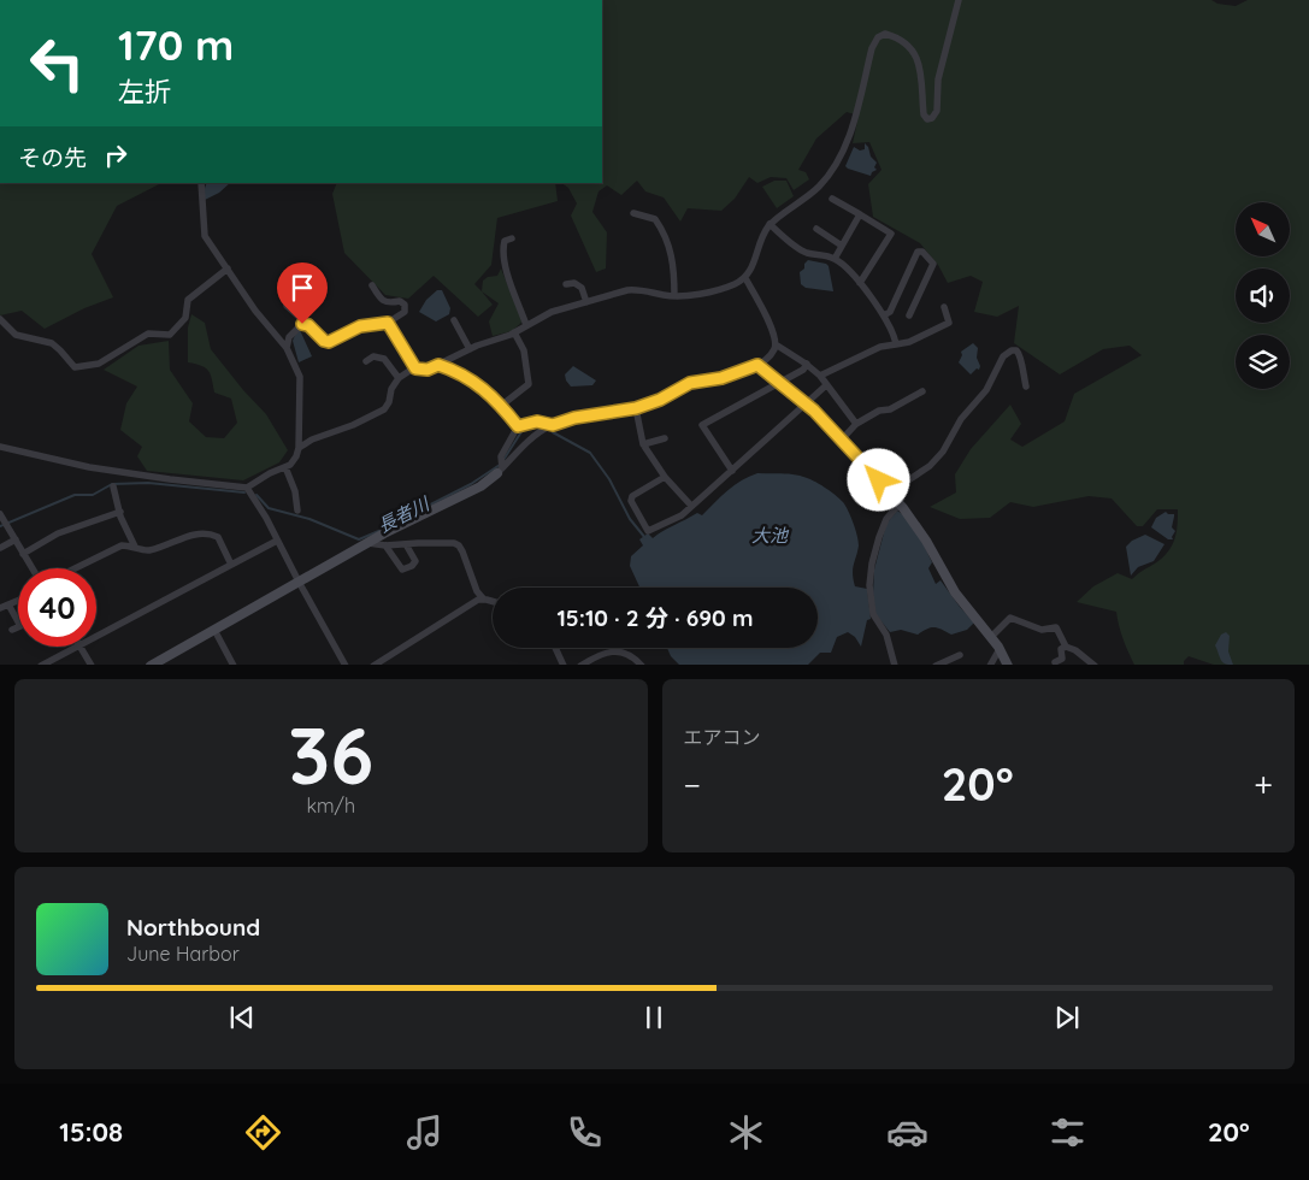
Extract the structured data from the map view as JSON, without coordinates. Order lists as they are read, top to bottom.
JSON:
{
  "water": ["長者川", "大池"],
  "north": "top left",
  "page": {
    "turn": ["170 m", "左折"],
    "then": "その先",
    "limit": "40",
    "trip": "15:10 · 2 分 · 690 m",
    "tile": [
      ["36", "km/h"],
      "エアコン"
    ],
    "heat": ["−", "20°", "+"],
    "song": ["Northbound", "June Harbor"],
    "tabs": ["15:08", "20°"]
  }
}
